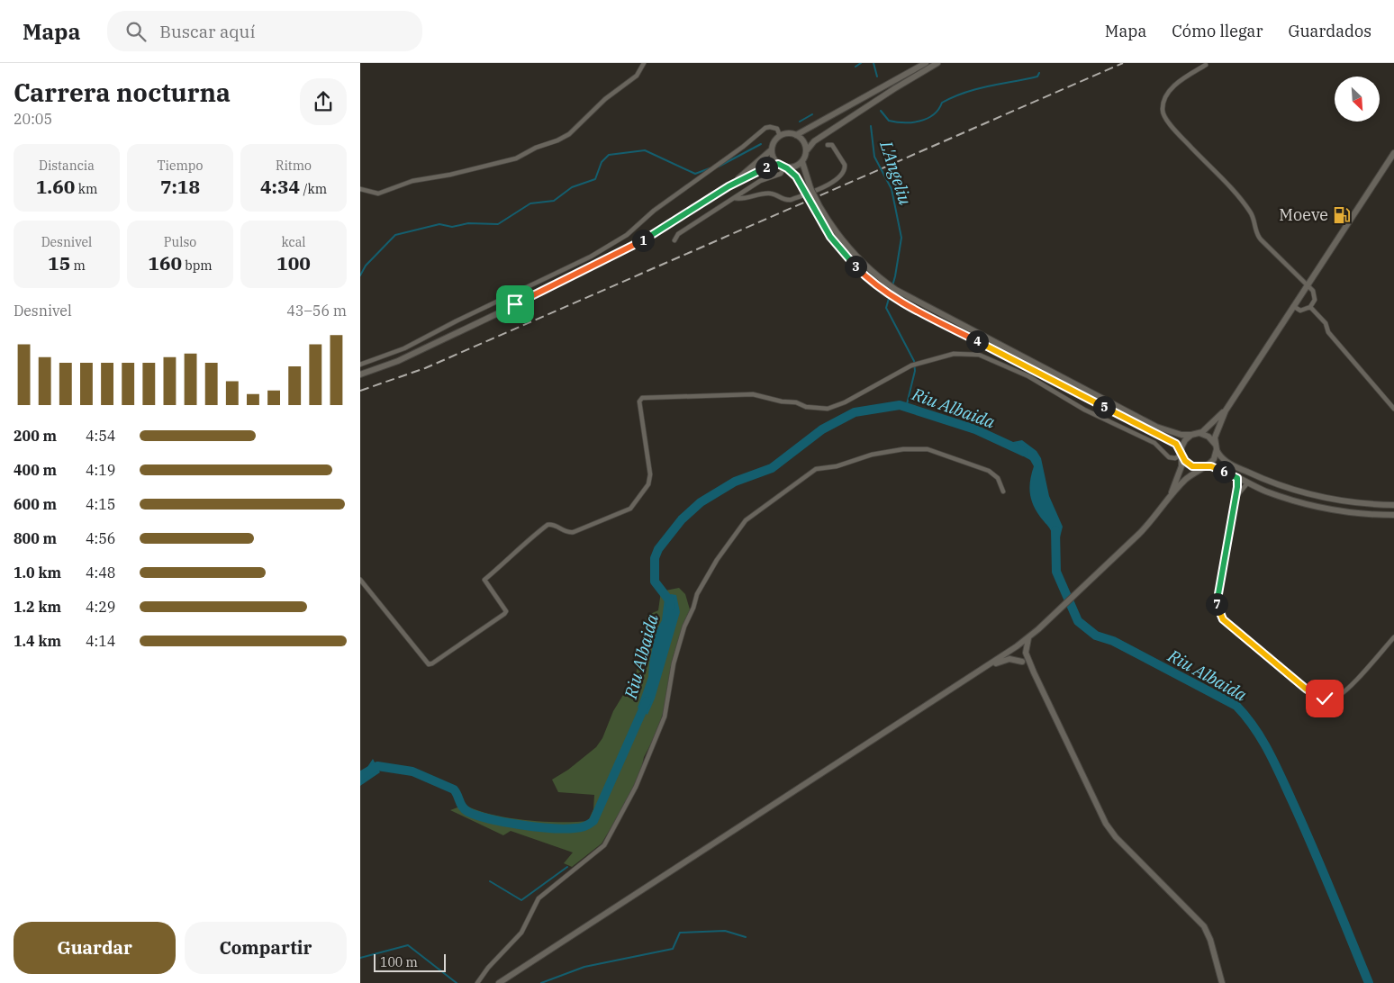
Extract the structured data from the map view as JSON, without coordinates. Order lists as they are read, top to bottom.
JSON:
{
  "water": ["L'Angeliu", "Riu Albaida"],
  "places": {
    "fuel station": ["Moeve"]
  },
  "scale_bar": "100 m",
  "north": "bottom right",
  "page": {
    "header": "Mapa",
    "search": "Buscar aquí",
    "nav": ["Mapa", "Cómo llegar", "Guardados"],
    "heading": ["Carrera nocturna", "20:05"],
    "stats": [
      ["Distancia", "1.60 km"],
      ["Tiempo", "7:18"],
      ["Ritmo", "4:34 /km"],
      ["Desnivel", "15 m"],
      ["Pulso", "160 bpm"],
      ["kcal", "100"]
    ],
    "pins": [
      "2",
      "1",
      "3",
      "4",
      "5",
      "6",
      "7"
    ],
    "chart": ["Desnivel", "43–56 m"],
    "list": [
      {
        "name": "200 m",
        "note": "4:54"
      },
      {
        "name": "400 m",
        "note": "4:19"
      },
      {
        "name": "600 m",
        "note": "4:15"
      },
      {
        "name": "800 m",
        "note": "4:56"
      },
      {
        "name": "1.0 km",
        "note": "4:48"
      },
      {
        "name": "1.2 km",
        "note": "4:29"
      },
      {
        "name": "1.4 km",
        "note": "4:14"
      }
    ],
    "buttons": ["Guardar", "Compartir"],
    "scale": "100 m"
  }
}
